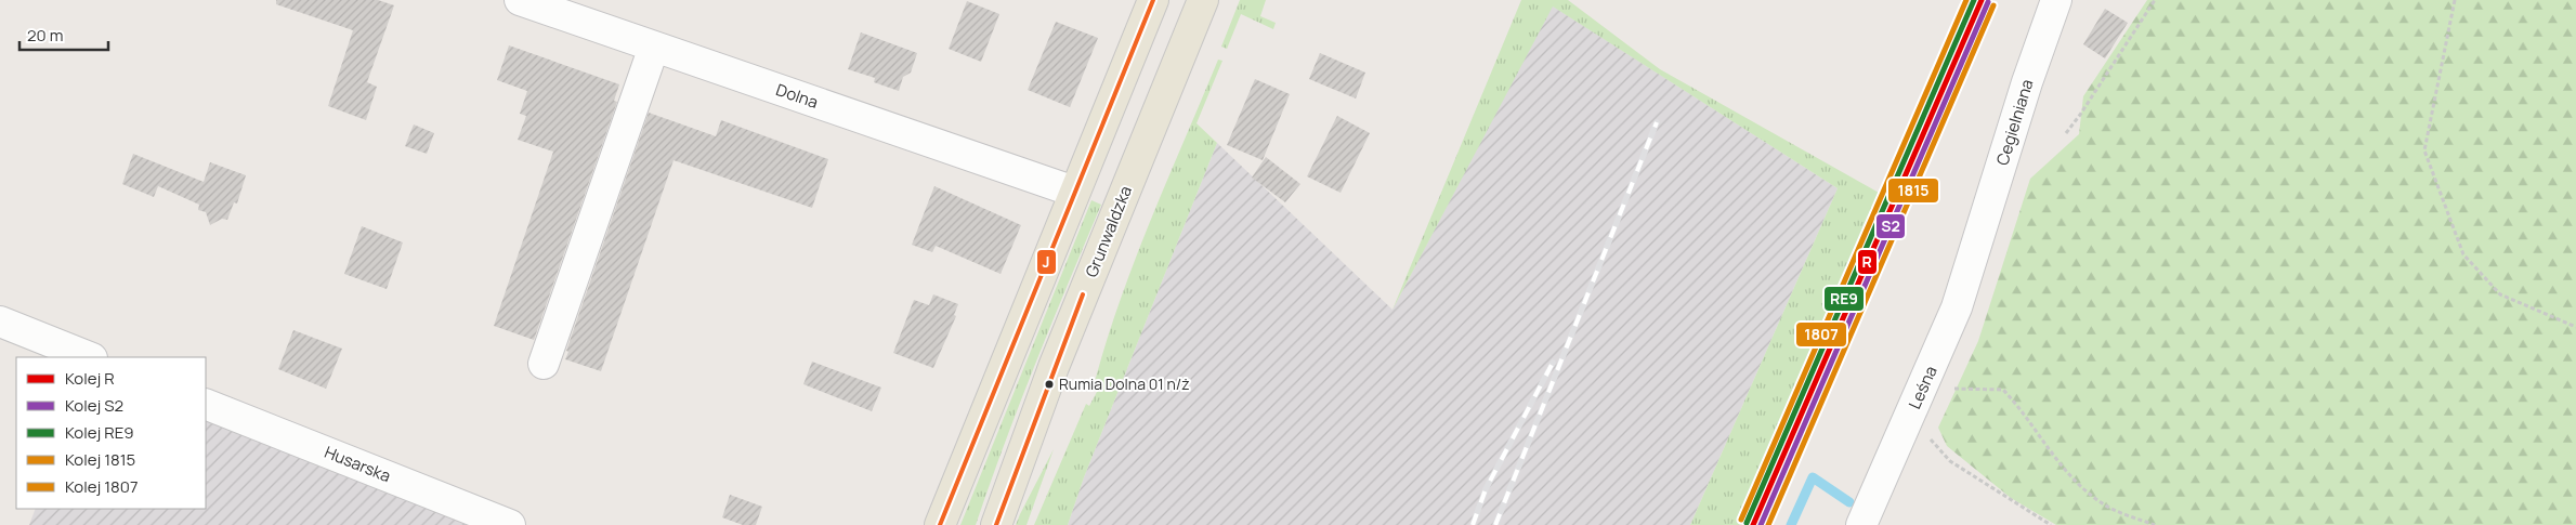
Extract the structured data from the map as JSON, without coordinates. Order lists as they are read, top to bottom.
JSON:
{
  "streets": {
    "main road": ["Grunwaldzka"],
    "street": [
      "Dolna",
      "Cegielniana",
      "Leśna",
      "Husarska"
    ]
  },
  "crossings": [
    ["Cegielniana", "Leśna"]
  ],
  "places": ["Rumia Dolna 01 n/ż"],
  "lines": [
    "rail line R",
    "rail line RE9",
    "rail line 1807",
    "transit line J",
    "rail line S2",
    "rail line 1815"
  ],
  "legend": [
    "Kolej R",
    "Kolej S2",
    "Kolej RE9",
    "Kolej 1815",
    "Kolej 1807"
  ],
  "scale_bar": "20 m"
}
